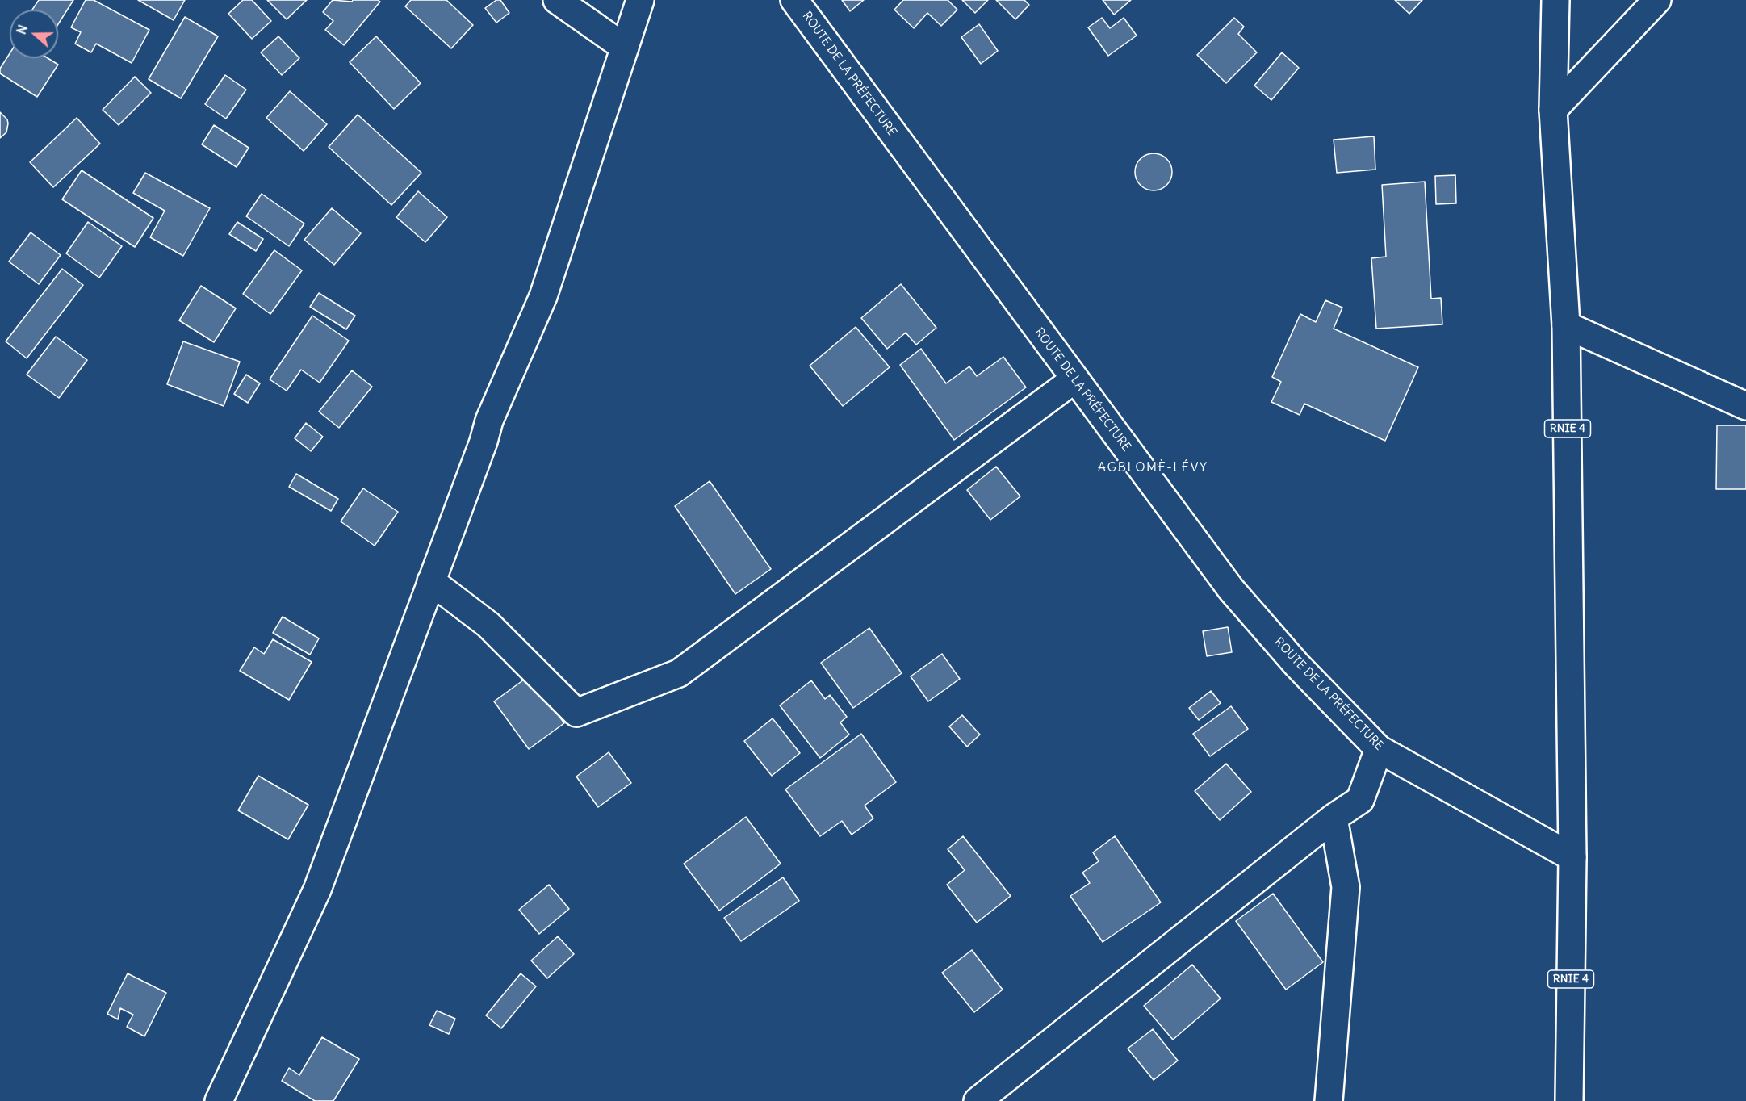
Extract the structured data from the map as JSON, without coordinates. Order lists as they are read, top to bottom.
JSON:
{
  "streets": {
    "street": ["ROUTE DE LA PRÉFECTURE", "RNIE 4"]
  },
  "crossings": [
    ["ROUTE DE LA PRÉFECTURE", "RNIE 4"]
  ],
  "districts": ["AGBLOMÈ-LÉVY"],
  "north": "left"
}
